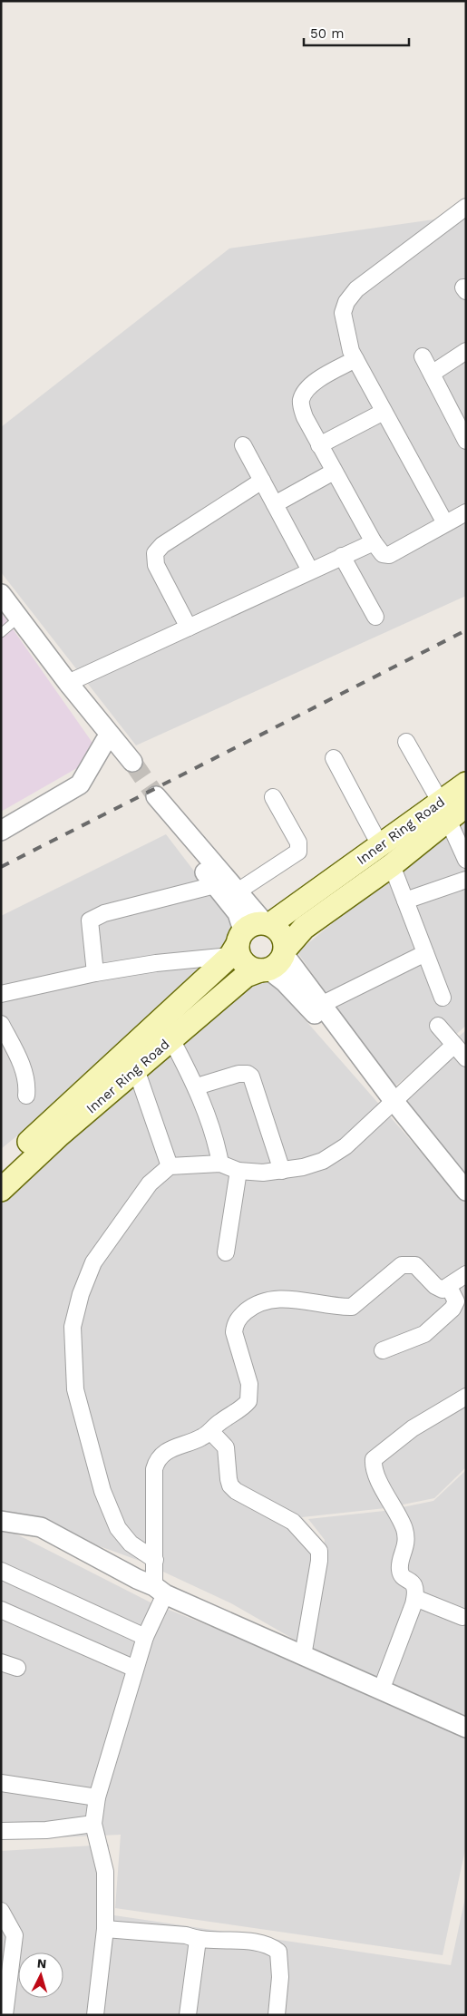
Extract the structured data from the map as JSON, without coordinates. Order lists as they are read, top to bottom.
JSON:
{
  "streets": {
    "main road": ["Inner Ring Road"]
  },
  "scale_bar": "50 m",
  "north": "top"
}
